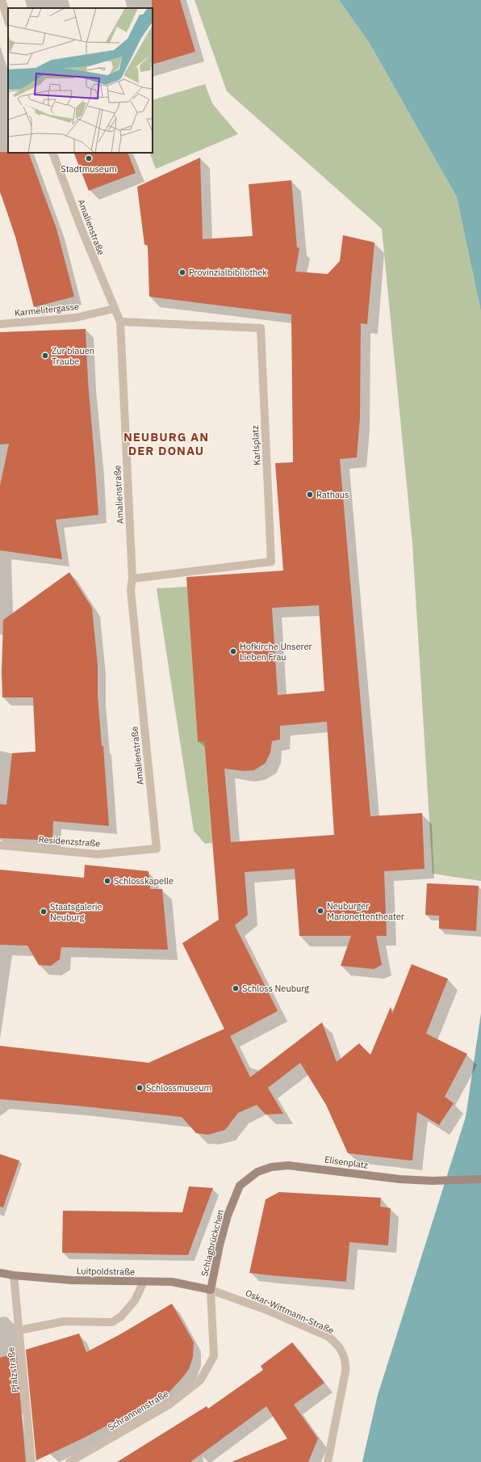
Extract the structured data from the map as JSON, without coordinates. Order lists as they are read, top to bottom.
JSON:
{
  "streets": {
    "main road": ["Elisenplatz", "Schlagbrückchen", "Luitpoldstraße"],
    "street": [
      "Amalienstraße",
      "Karmelitergasse",
      "Karlsplatz",
      "Residenzstraße",
      "Oskar-Wittmann-Straße",
      "Pfalzstraße",
      "Schrannenstraße"
    ]
  },
  "crossings": [
    ["Amalienstraße", "Karmelitergasse"],
    ["Amalienstraße", "Karlsplatz"],
    ["Amalienstraße", "Residenzstraße"],
    ["Elisenplatz", "Schlagbrückchen"],
    ["Schlagbrückchen", "Luitpoldstraße"],
    ["Schlagbrückchen", "Oskar-Wittmann-Straße"],
    ["Schlagbrückchen", "Schrannenstraße"],
    ["Luitpoldstraße", "Oskar-Wittmann-Straße"],
    ["Luitpoldstraße", "Pfalzstraße"],
    ["Luitpoldstraße", "Schrannenstraße"],
    ["Oskar-Wittmann-Straße", "Schrannenstraße"]
  ],
  "districts": ["NEUBURG AN DER DONAU"],
  "places": [
    "Stadtmuseum",
    "Provinzialbibliothek",
    "Zur blauen Traube",
    "Rathaus",
    "Hofkirche Unserer Lieben Frau",
    "Schlosskapelle",
    "Neuburger Marionettentheater",
    "Staatsgalerie Neuburg",
    "Schloss Neuburg",
    "Schlossmuseum"
  ]
}
